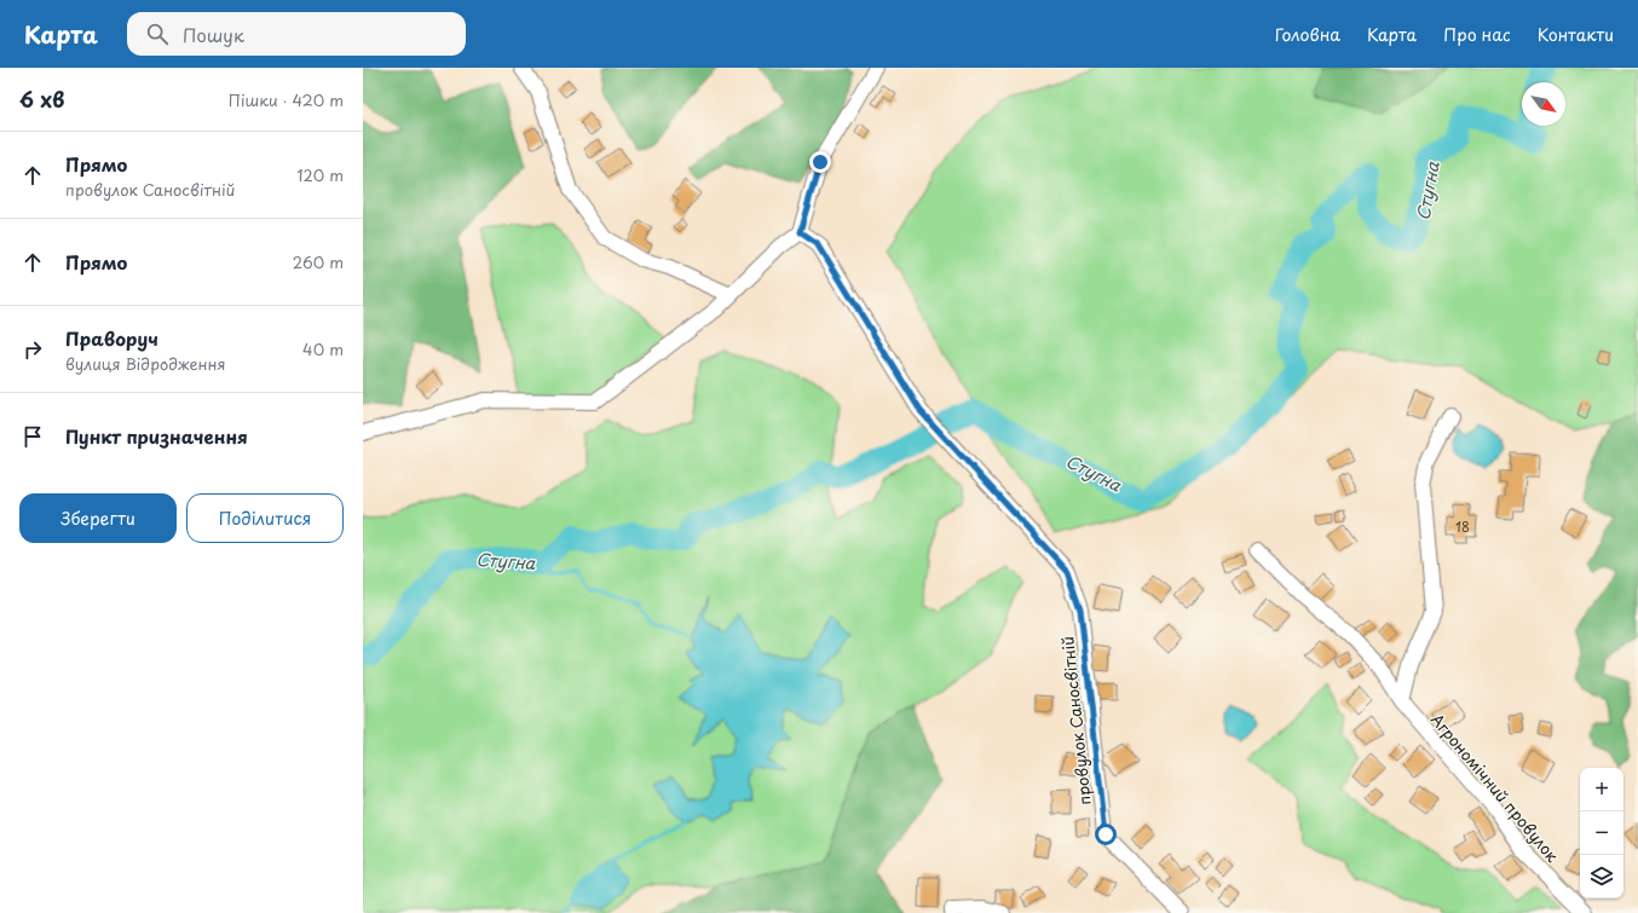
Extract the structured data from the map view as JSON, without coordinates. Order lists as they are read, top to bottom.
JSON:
{
  "streets": {
    "street": ["провулок Саносвітній", "Агрономічний провулок"]
  },
  "water": ["Стугна"],
  "house_numbers": ["18"],
  "north": "bottom right",
  "page": {
    "header": "Карта",
    "search": "Пошук",
    "nav": [
      "Головна",
      "Карта",
      "Про нас",
      "Контакти"
    ],
    "heading": ["6 хв", "Пішки · 420 m"],
    "list": [
      ["Прямо", "провулок Саносвітній", "120 m"],
      ["Прямо", "260 m"],
      ["Праворуч", "вулиця Відродження", "40 m"],
      "Пункт призначення"
    ],
    "buttons": ["Зберегти", "Поділитися"],
    "map_buttons": ["+", "−"]
  }
}
